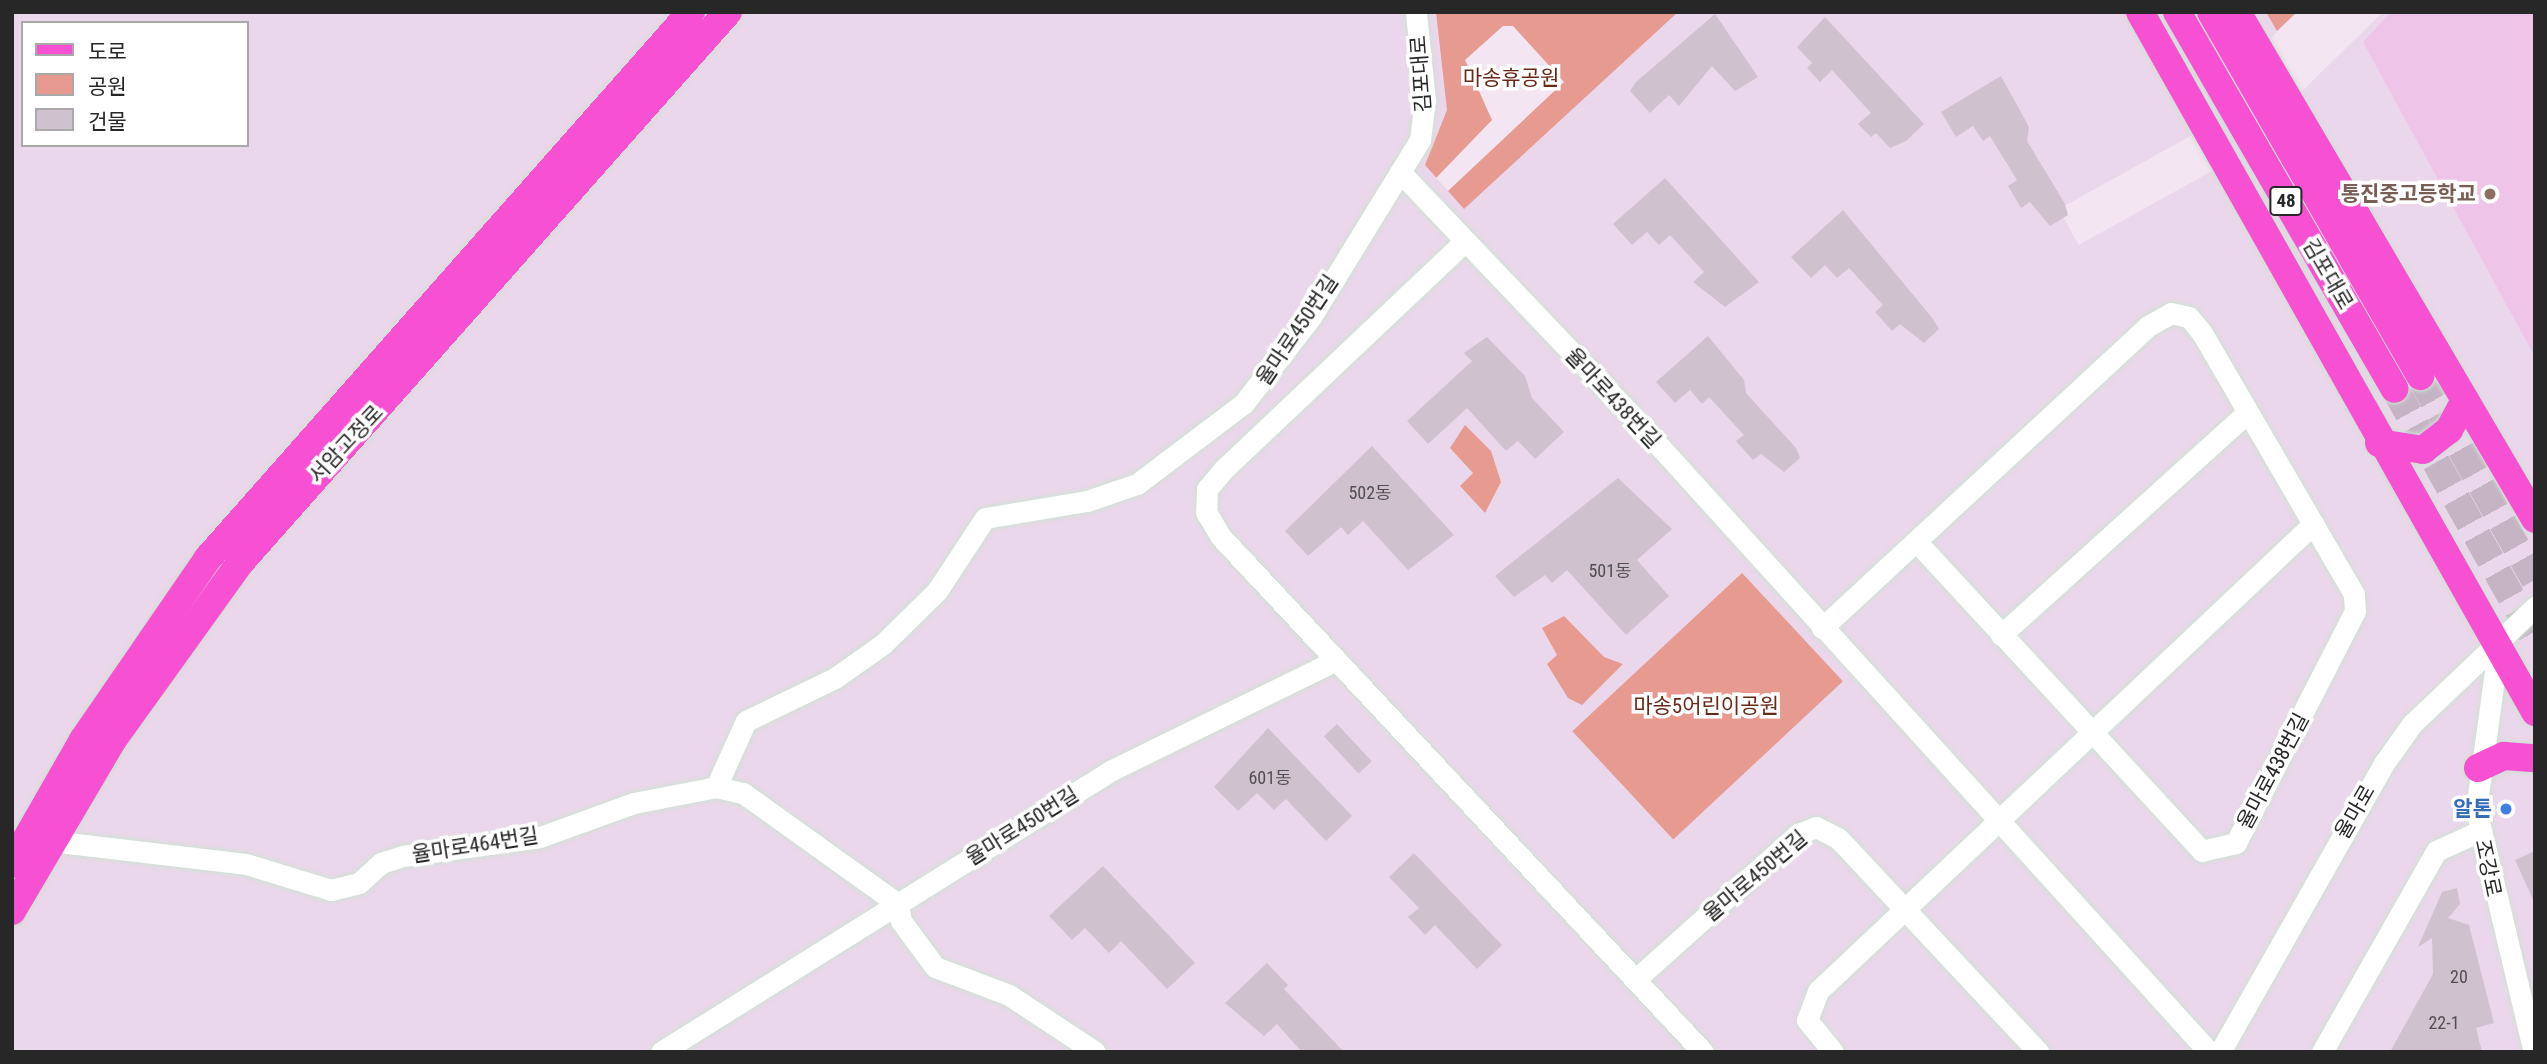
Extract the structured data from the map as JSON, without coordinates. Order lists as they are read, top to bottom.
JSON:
{
  "streets": {
    "main road": ["김포대로", "48", "서암고정로"],
    "street": [
      "율마로450번길",
      "율마로438번길",
      "율마로",
      "율마로464번길",
      "조강로"
    ]
  },
  "crossings": [
    ["김포대로", "율마로450번길"],
    ["김포대로", "율마로438번길"],
    ["율마로450번길", "율마로438번길"],
    ["율마로450번길", "율마로464번길"],
    ["서암고정로", "율마로464번길"],
    ["율마로", "조강로"]
  ],
  "parks": ["마송휴공원", "마송5어린이공원"],
  "places": ["통진중고등학교", "알톤"],
  "house_numbers": [
    "502동",
    "501동",
    "601동",
    "20",
    "22-1"
  ],
  "legend": ["도로", "공원", "건물"]
}
